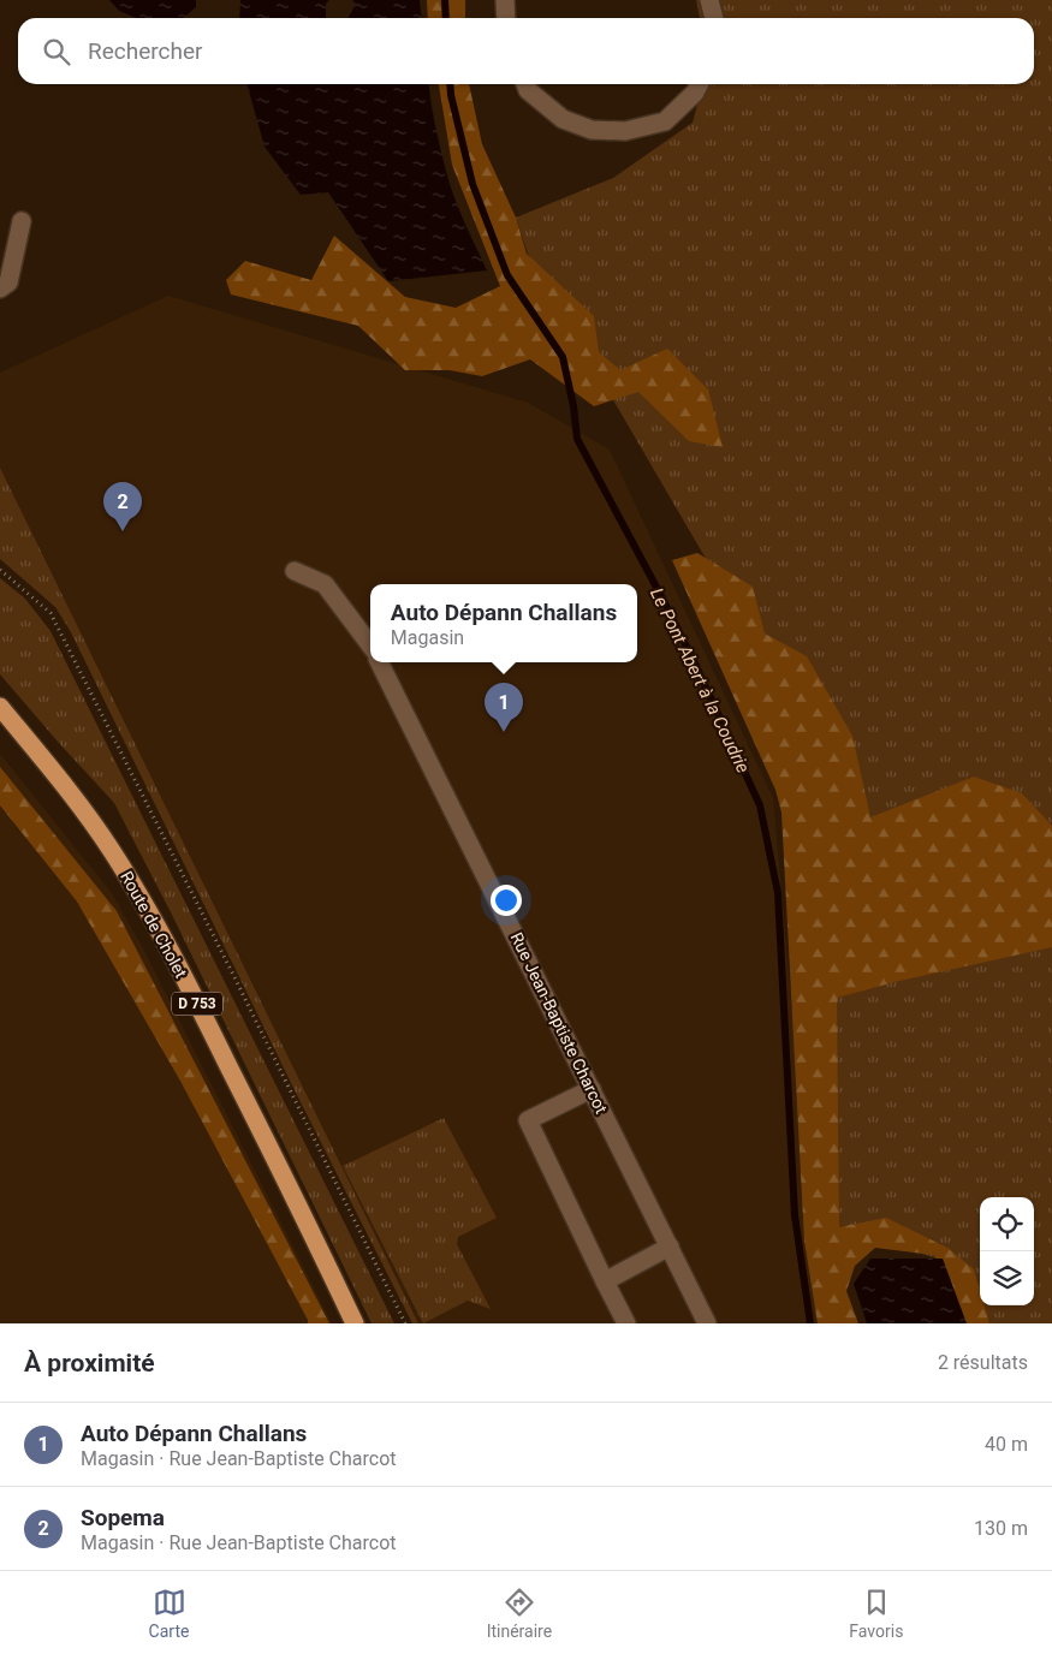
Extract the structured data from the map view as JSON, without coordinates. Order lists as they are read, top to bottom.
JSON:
{
  "streets": {
    "main road": ["Route de Cholet", "D 753"],
    "street": ["Rue Jean-Baptiste Charcot"]
  },
  "water": ["Le Pont Abert à la Coudrie"],
  "page": {
    "search": "Rechercher",
    "pins": ["2", "1"],
    "popup": ["Auto Dépann Challans", "Magasin"],
    "heading": ["À proximité", "2 résultats"],
    "list": [
      {
        "mark": "1",
        "name": "Auto Dépann Challans",
        "note": "Magasin · Rue Jean-Baptiste Charcot",
        "value": "40 m"
      },
      {
        "mark": "2",
        "name": "Sopema",
        "note": "Magasin · Rue Jean-Baptiste Charcot",
        "value": "130 m"
      }
    ],
    "nav": ["Carte", "Itinéraire", "Favoris"]
  }
}
